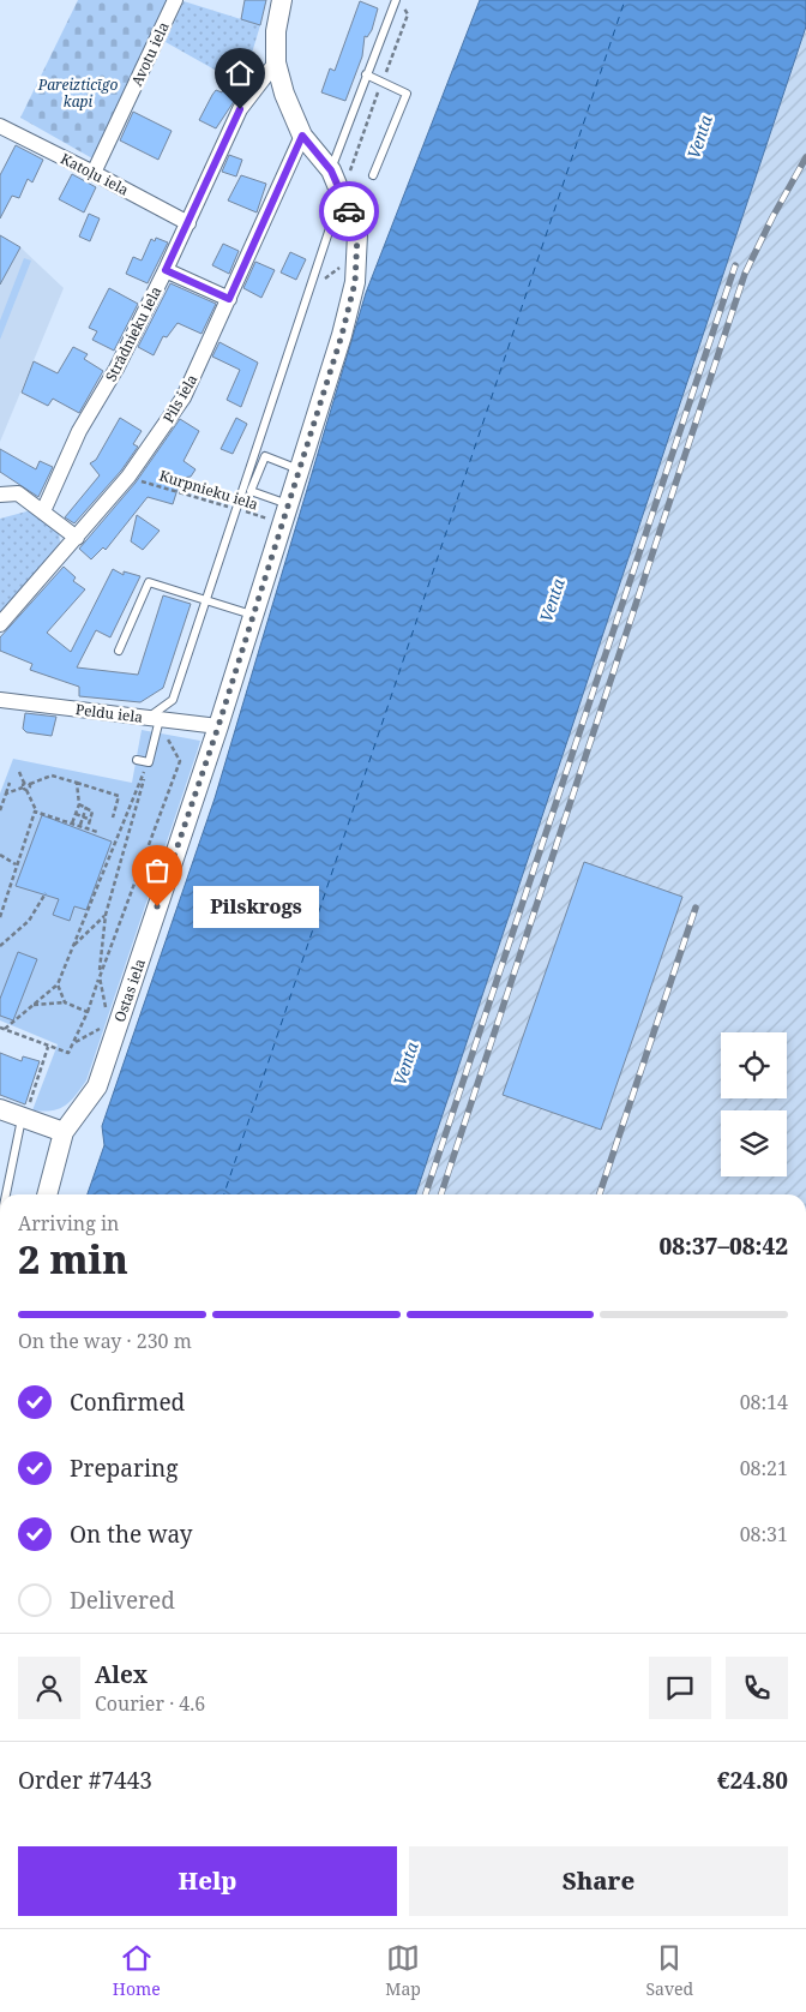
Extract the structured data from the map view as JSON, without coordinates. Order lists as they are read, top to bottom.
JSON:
{
  "streets": {
    "street": [
      "Avotu iela",
      "Katoļu iela",
      "Strādnieku iela",
      "Pils iela",
      "Peldu iela",
      "Ostas iela"
    ],
    "path": ["Kurpnieku iela"]
  },
  "crossings": [
    ["Avotu iela", "Katoļu iela"],
    ["Katoļu iela", "Strādnieku iela"],
    ["Strādnieku iela", "Ostas iela"],
    ["Pils iela", "Kurpnieku iela"],
    ["Pils iela", "Ostas iela"],
    ["Kurpnieku iela", "Ostas iela"],
    ["Peldu iela", "Ostas iela"]
  ],
  "water": ["Venta"],
  "parks": ["Pareizticīgo kapi"],
  "places": ["Pilskrogs"],
  "page": {
    "bubble": "Pilskrogs",
    "heading": ["2 min", "Arriving in", "08:37–08:42"],
    "panel": [
      "Alex",
      "Courier · 4.6",
      "Order #7443",
      "€24.80"
    ],
    "bar": "On the way · 230 m",
    "list": [
      ["Confirmed", "08:14"],
      ["Preparing", "08:21"],
      ["On the way", "08:31"],
      "Delivered"
    ],
    "buttons": ["Help", "Share"],
    "tabs": ["Home", "Map", "Saved"]
  }
}
